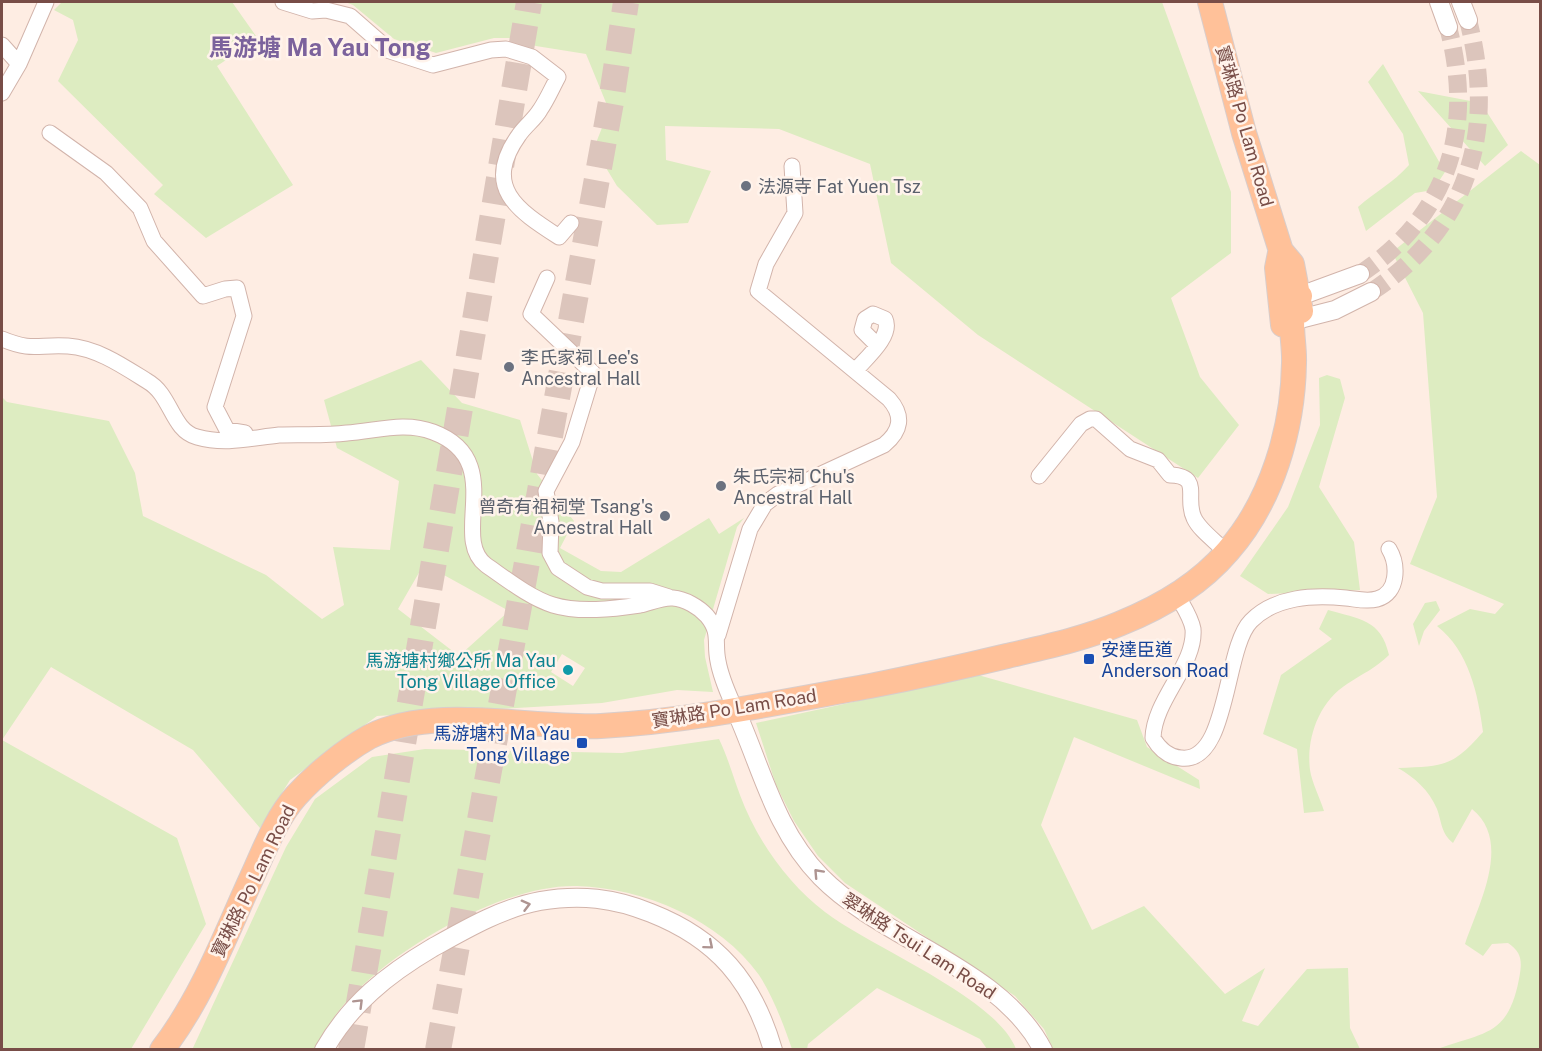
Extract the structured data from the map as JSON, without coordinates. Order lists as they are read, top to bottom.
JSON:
{
  "streets": {
    "main road": ["寶琳路 Po Lam Road"],
    "street": ["翠琳路 Tsui Lam Road"]
  },
  "crossings": [
    ["寶琳路 Po Lam Road", "翠琳路 Tsui Lam Road"]
  ],
  "one_way": ["翠琳路 Tsui Lam Road"],
  "districts": ["馬游塘 Ma Yau Tong"],
  "places": {
    "other": [
      "法源寺 Fat Yuen Tsz",
      "李氏家祠 Lee's Ancestral Hall",
      "朱氏宗祠 Chu's Ancestral Hall",
      "曾奇有祖祠堂 Tsang's Ancestral Hall",
      "馬游塘村鄉公所 Ma Yau Tong Village Office"
    ],
    "transit": ["安達臣道 Anderson Road", "馬游塘村 Ma Yau Tong Village"]
  }
}
